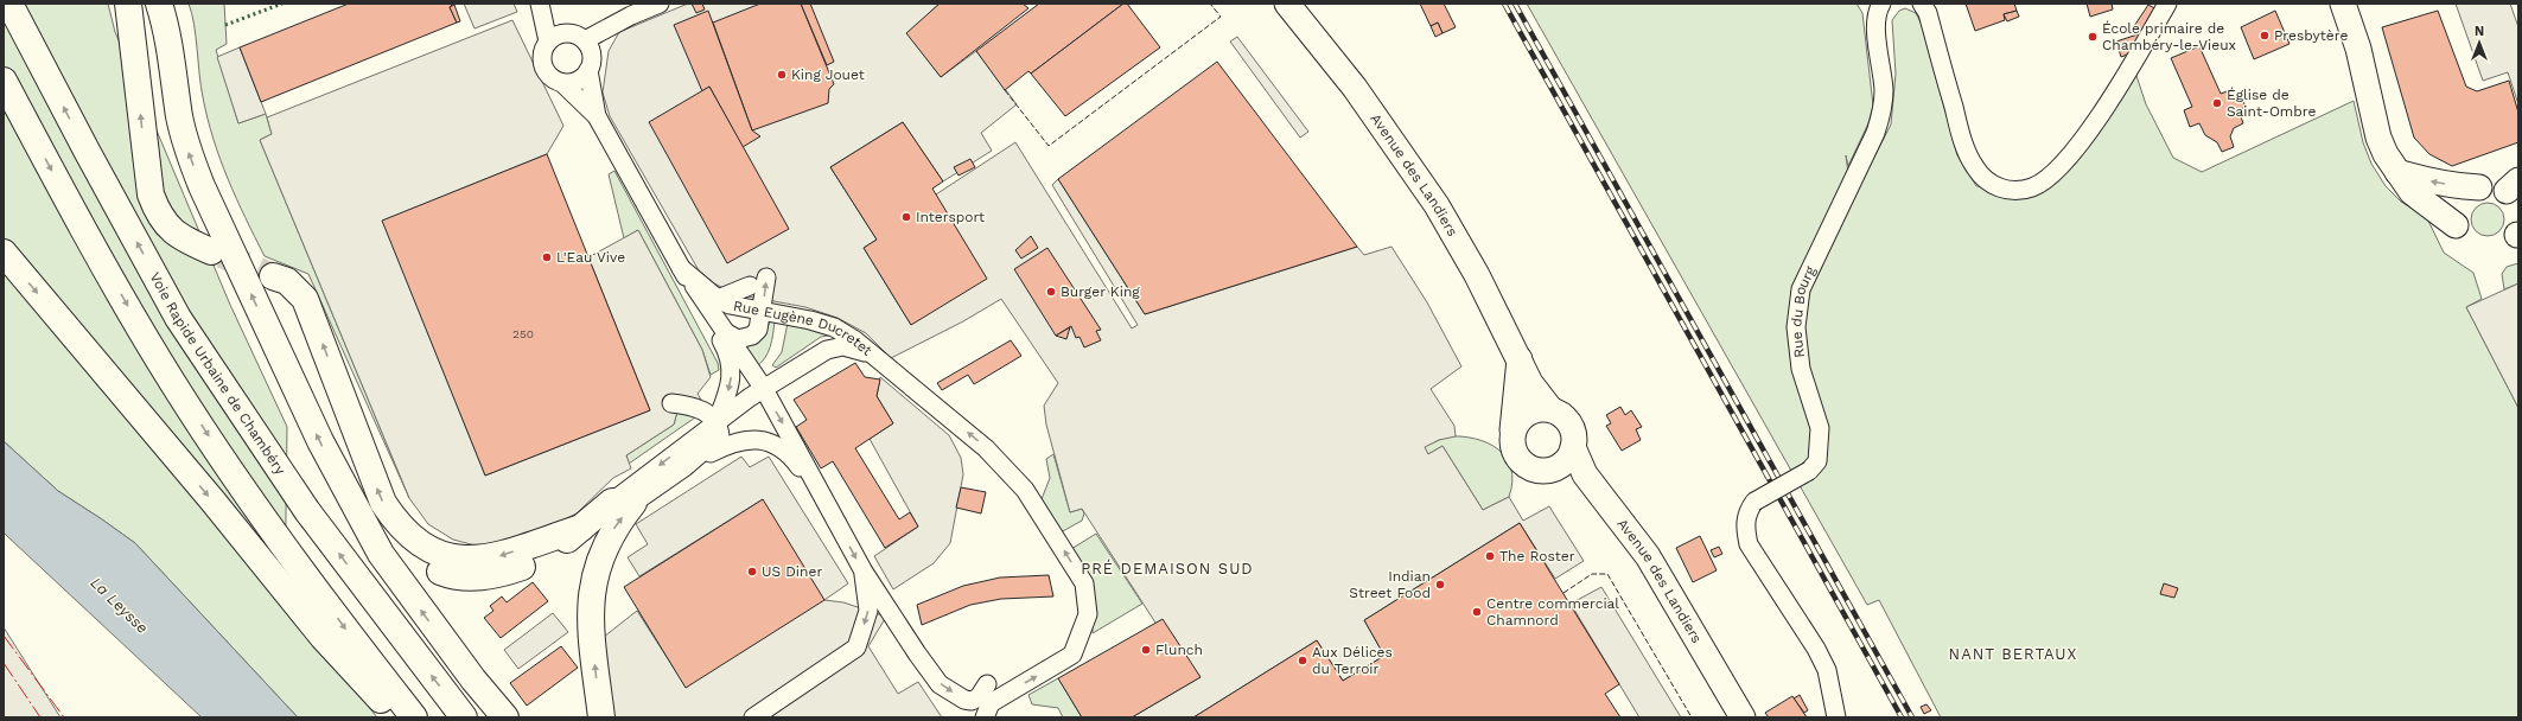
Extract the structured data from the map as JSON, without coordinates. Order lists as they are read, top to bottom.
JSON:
{
  "streets": {
    "highway": ["Voie Rapide Urbaine de Chambéry"],
    "main road": ["Avenue des Landiers"],
    "street": ["Rue du Bourg", "Rue Eugène Ducretet"]
  },
  "districts": ["PRÉ DEMAISON SUD", "NANT BERTAUX"],
  "water": ["La Leysse"],
  "places": [
    "Presbytère",
    "École primaire de Chambéry-le-Vieux",
    "King Jouet",
    "Église de Saint-Ombre",
    "Intersport",
    "L'Eau Vive",
    "Burger King",
    "The Roster",
    "US Diner",
    "Indian Street Food",
    "Centre commercial Chamnord",
    "Flunch",
    "Aux Délices du Terroir"
  ],
  "house_numbers": ["250"],
  "north": "top"
}
